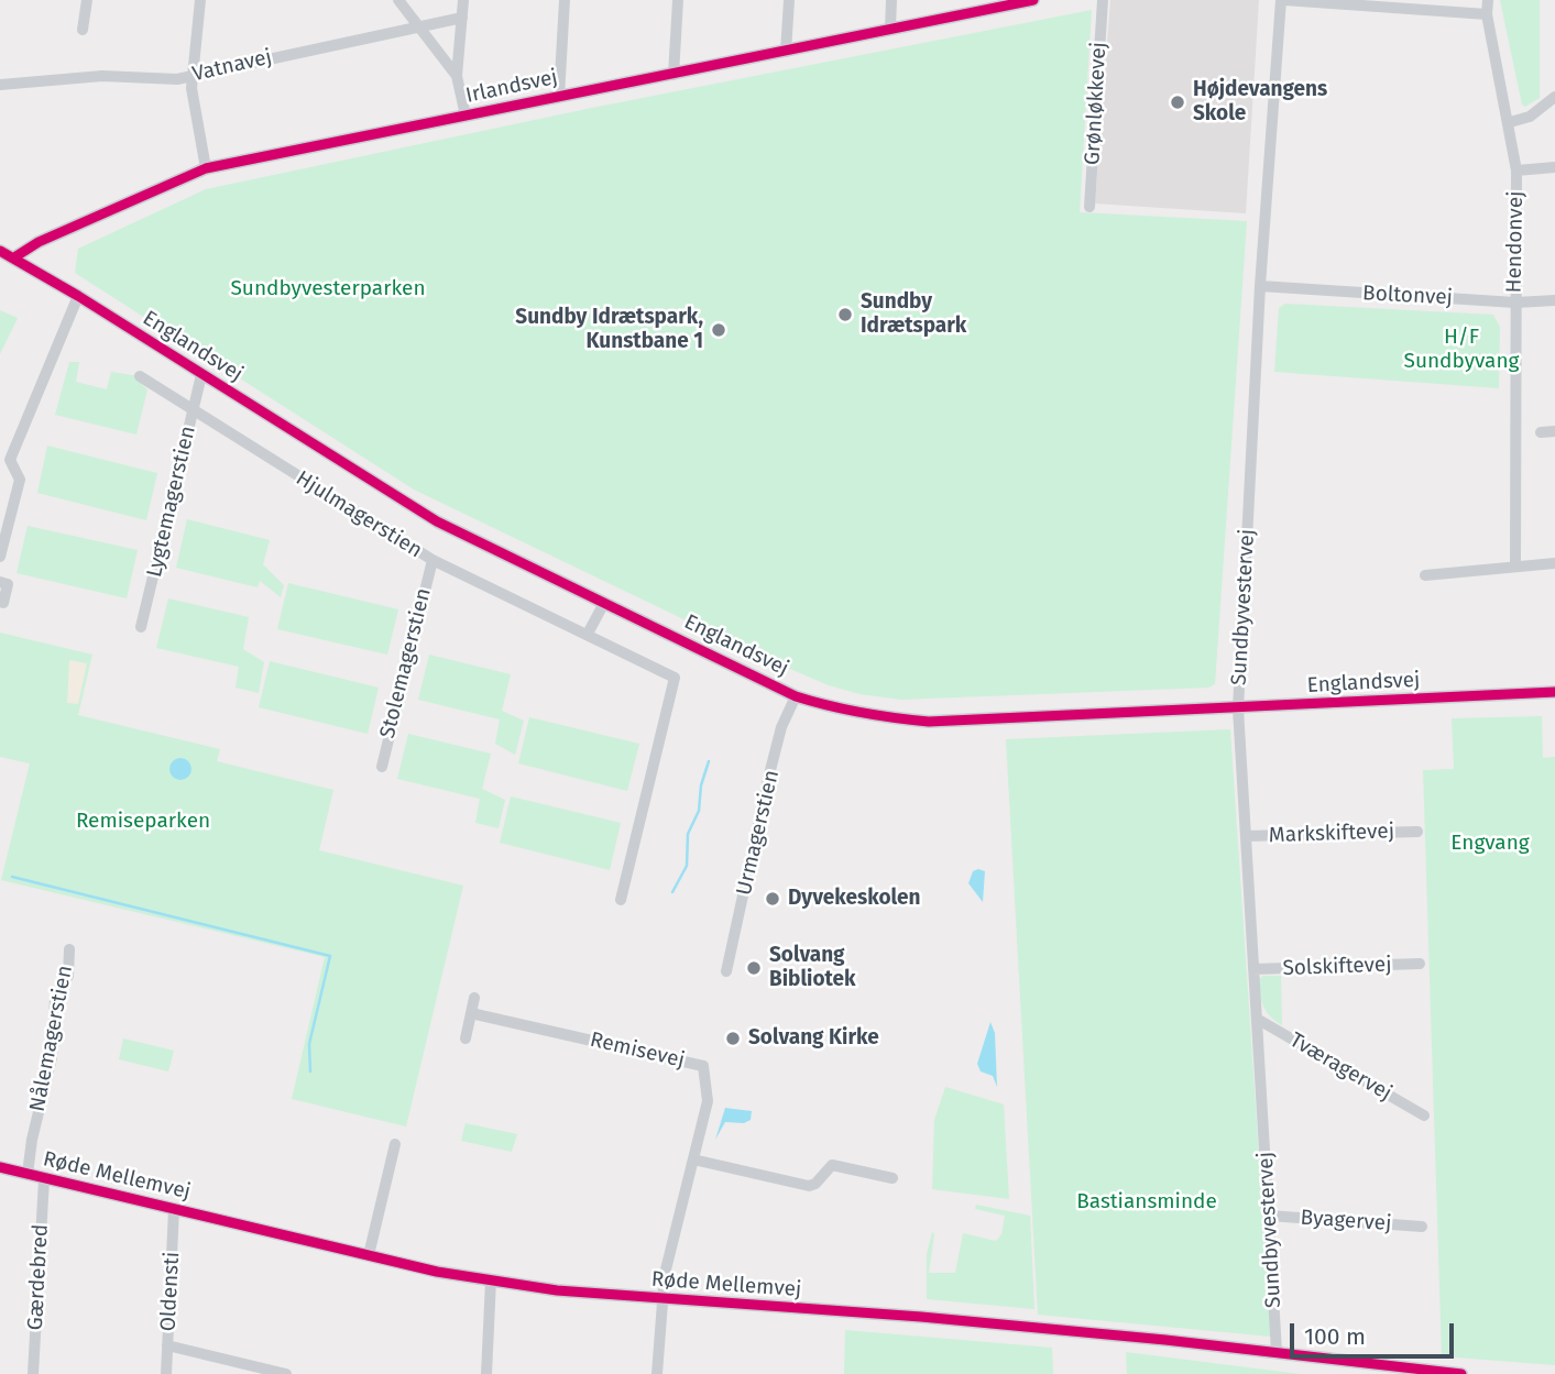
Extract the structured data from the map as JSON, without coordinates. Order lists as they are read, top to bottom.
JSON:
{
  "streets": {
    "street": [
      "Vatnavej",
      "Irlandsvej",
      "Grønløkkevej",
      "Hendonvej",
      "Boltonvej",
      "Englandsvej",
      "Lygtemagerstien",
      "Hjulmagerstien",
      "Sundbyvestervej",
      "Stolemagerstien",
      "Urmagerstien",
      "Markskiftevej",
      "Solskiftevej",
      "Nålemagerstien",
      "Remisevej",
      "Tværagervej",
      "Røde Mellemvej",
      "Byagervej",
      "Gærdebred",
      "Oldensti"
    ]
  },
  "crossings": [
    ["Irlandsvej", "Englandsvej"],
    ["Hendonvej", "Boltonvej"],
    ["Hendonvej", "Sundbyvestervej"],
    ["Boltonvej", "Sundbyvestervej"],
    ["Englandsvej", "Lygtemagerstien"],
    ["Englandsvej", "Sundbyvestervej"],
    ["Englandsvej", "Urmagerstien"],
    ["Lygtemagerstien", "Hjulmagerstien"],
    ["Hjulmagerstien", "Stolemagerstien"],
    ["Sundbyvestervej", "Markskiftevej"],
    ["Sundbyvestervej", "Solskiftevej"],
    ["Sundbyvestervej", "Tværagervej"],
    ["Sundbyvestervej", "Røde Mellemvej"],
    ["Sundbyvestervej", "Byagervej"],
    ["Nålemagerstien", "Røde Mellemvej"],
    ["Remisevej", "Røde Mellemvej"],
    ["Røde Mellemvej", "Gærdebred"],
    ["Røde Mellemvej", "Oldensti"]
  ],
  "parks": [
    "Sundbyvesterparken",
    "H/F Sundbyvang",
    "Remiseparken",
    "Engvang",
    "Bastiansminde"
  ],
  "places": [
    "Højdevangens Skole",
    "Sundby Idrætspark",
    "Sundby Idrætspark, Kunstbane 1",
    "Dyvekeskolen",
    "Solvang Bibliotek",
    "Solvang Kirke"
  ],
  "scale_bar": "100 m"
}
